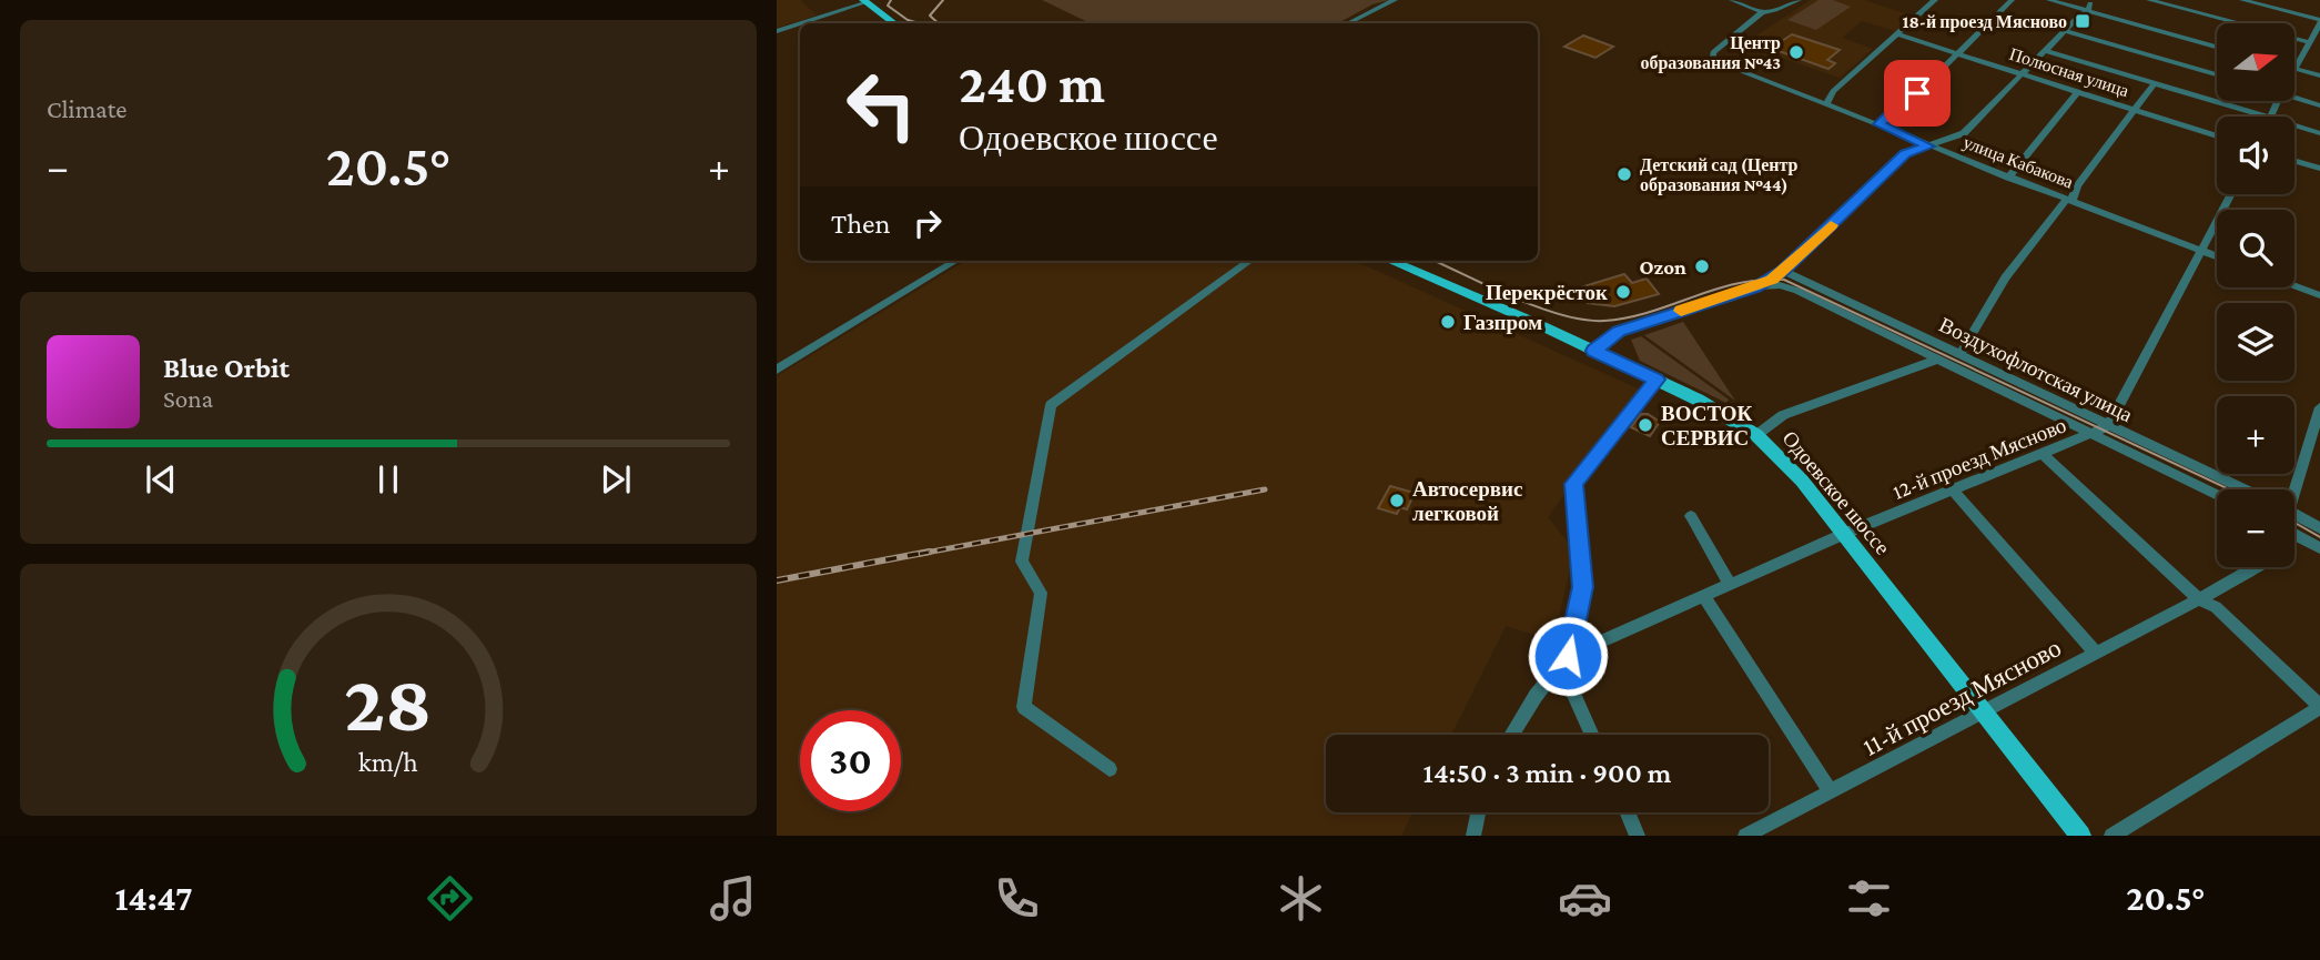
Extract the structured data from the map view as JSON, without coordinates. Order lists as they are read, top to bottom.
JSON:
{
  "streets": {
    "main road": ["Одоевское шоссе"],
    "street": [
      "Полюсная улица",
      "улица Кабакова",
      "Воздухофлотская улица",
      "12-й проезд Мясново",
      "11-й проезд Мясново"
    ]
  },
  "crossings": [
    ["Воздухофлотская улица", "12-й проезд Мясново"],
    ["12-й проезд Мясново", "Одоевское шоссе"],
    ["Одоевское шоссе", "11-й проезд Мясново"]
  ],
  "places": {
    "transit": ["18-й проезд Мясново"],
    "other": [
      "Центр образования №43",
      "Детский сад (Центр образования №44)",
      "Ozon",
      "Перекрёсток",
      "Газпром",
      "ВОСТОК СЕРВИС",
      "Автосервис легковой"
    ]
  },
  "north": "right",
  "page": {
    "tile": "Climate",
    "map_buttons": ["+", "−"],
    "turn": ["240 m", "Одоевское шоссе"],
    "heat": ["−", "20.5°", "+"],
    "then": "Then",
    "song": ["Blue Orbit", "Sona"],
    "limit": "30",
    "trip": "14:50 · 3 min · 900 m",
    "tabs": ["14:47", "20.5°"],
    "gauge": ["28", "km/h"]
  }
}
